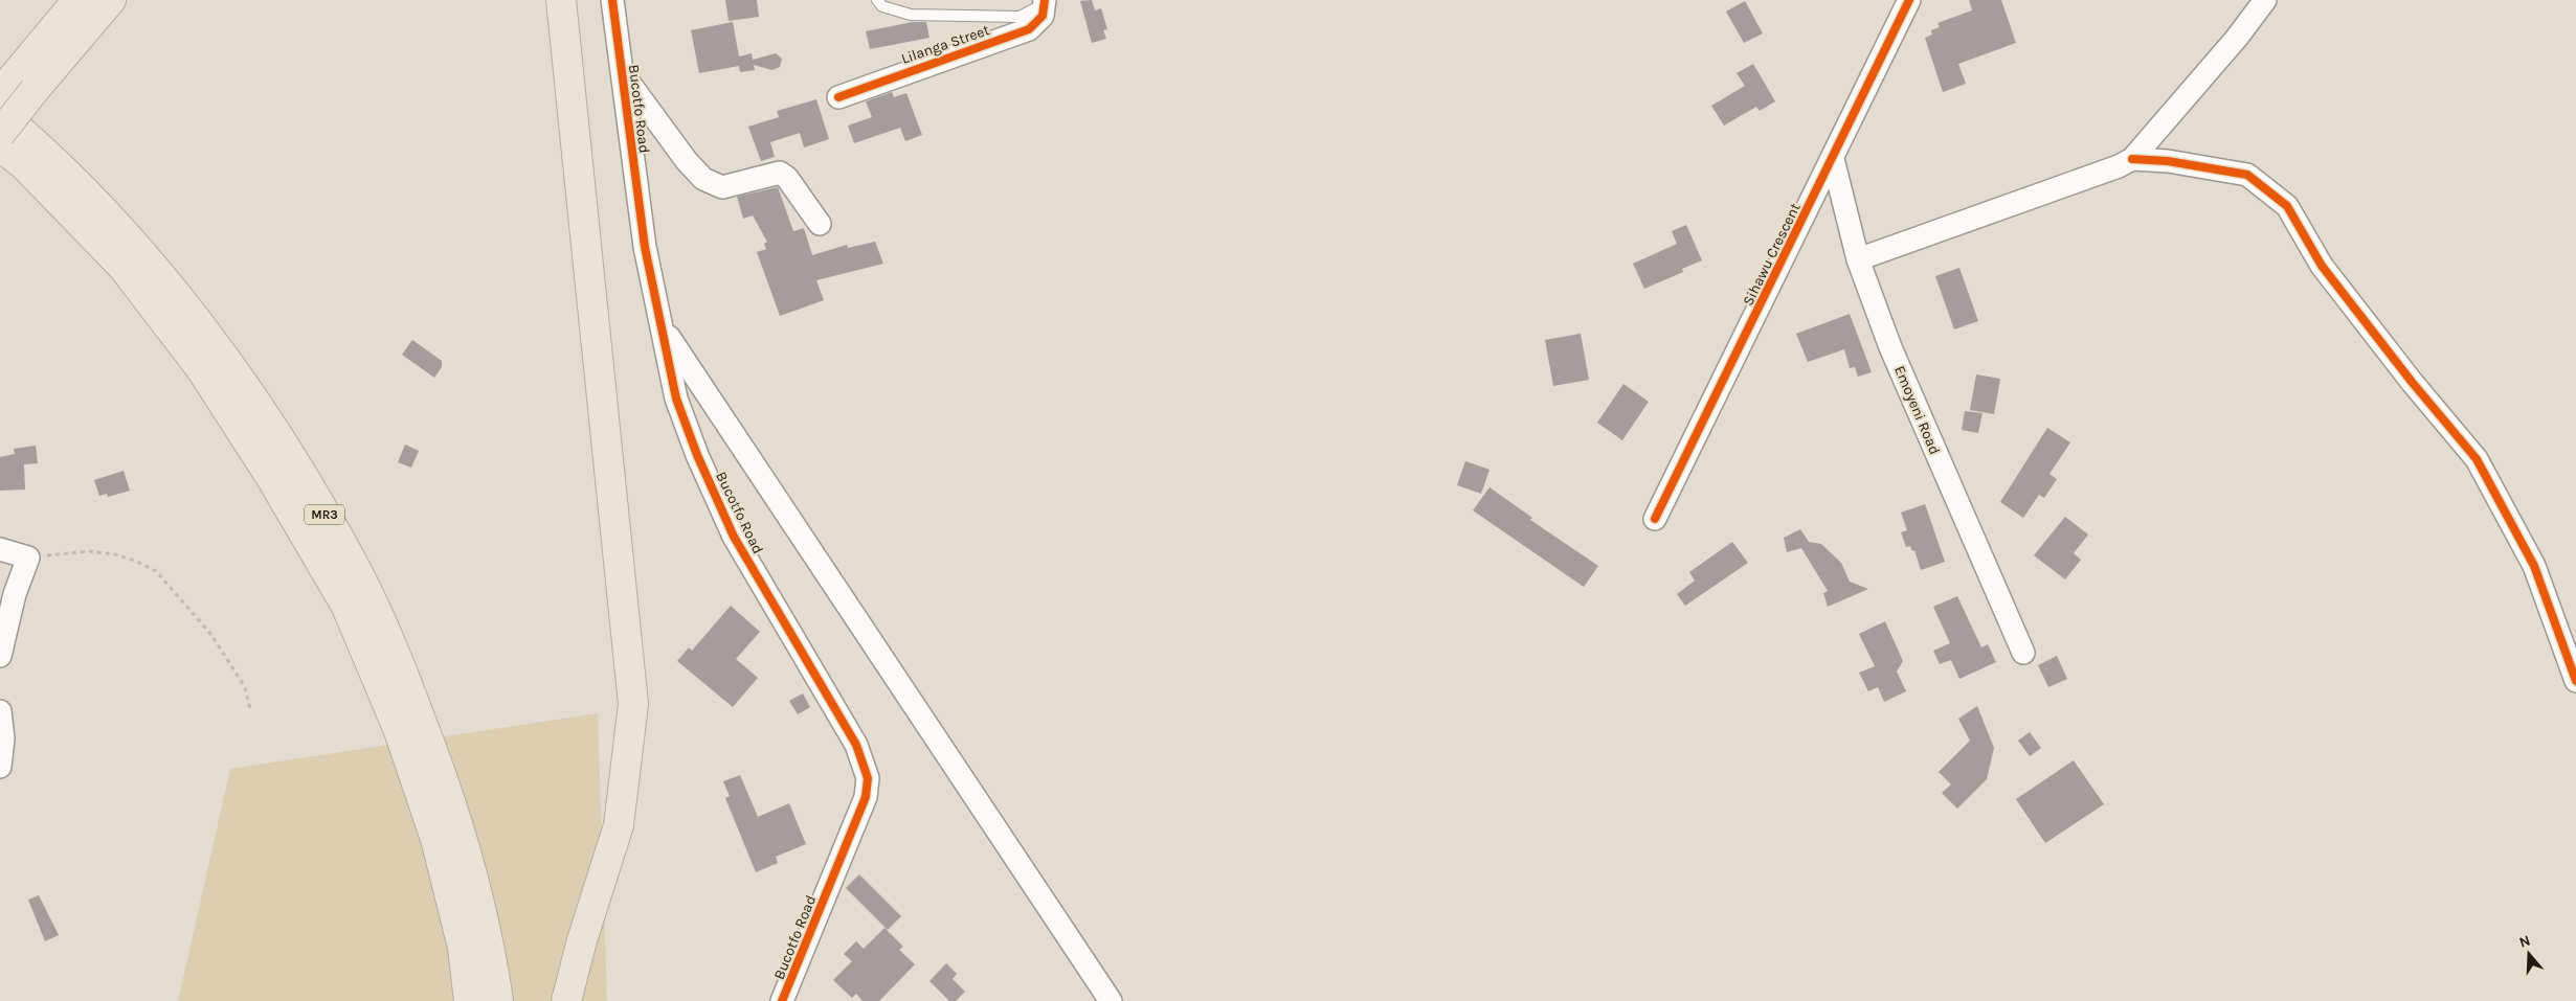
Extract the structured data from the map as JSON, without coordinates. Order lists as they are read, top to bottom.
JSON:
{
  "streets": {
    "highway": ["MR3"],
    "street": [
      "Lilanga Street",
      "Bucotfo Road",
      "Sihawu Crescent",
      "Emoyeni Road"
    ]
  },
  "crossings": [
    ["Sihawu Crescent", "Emoyeni Road"]
  ],
  "north": "top"
}
